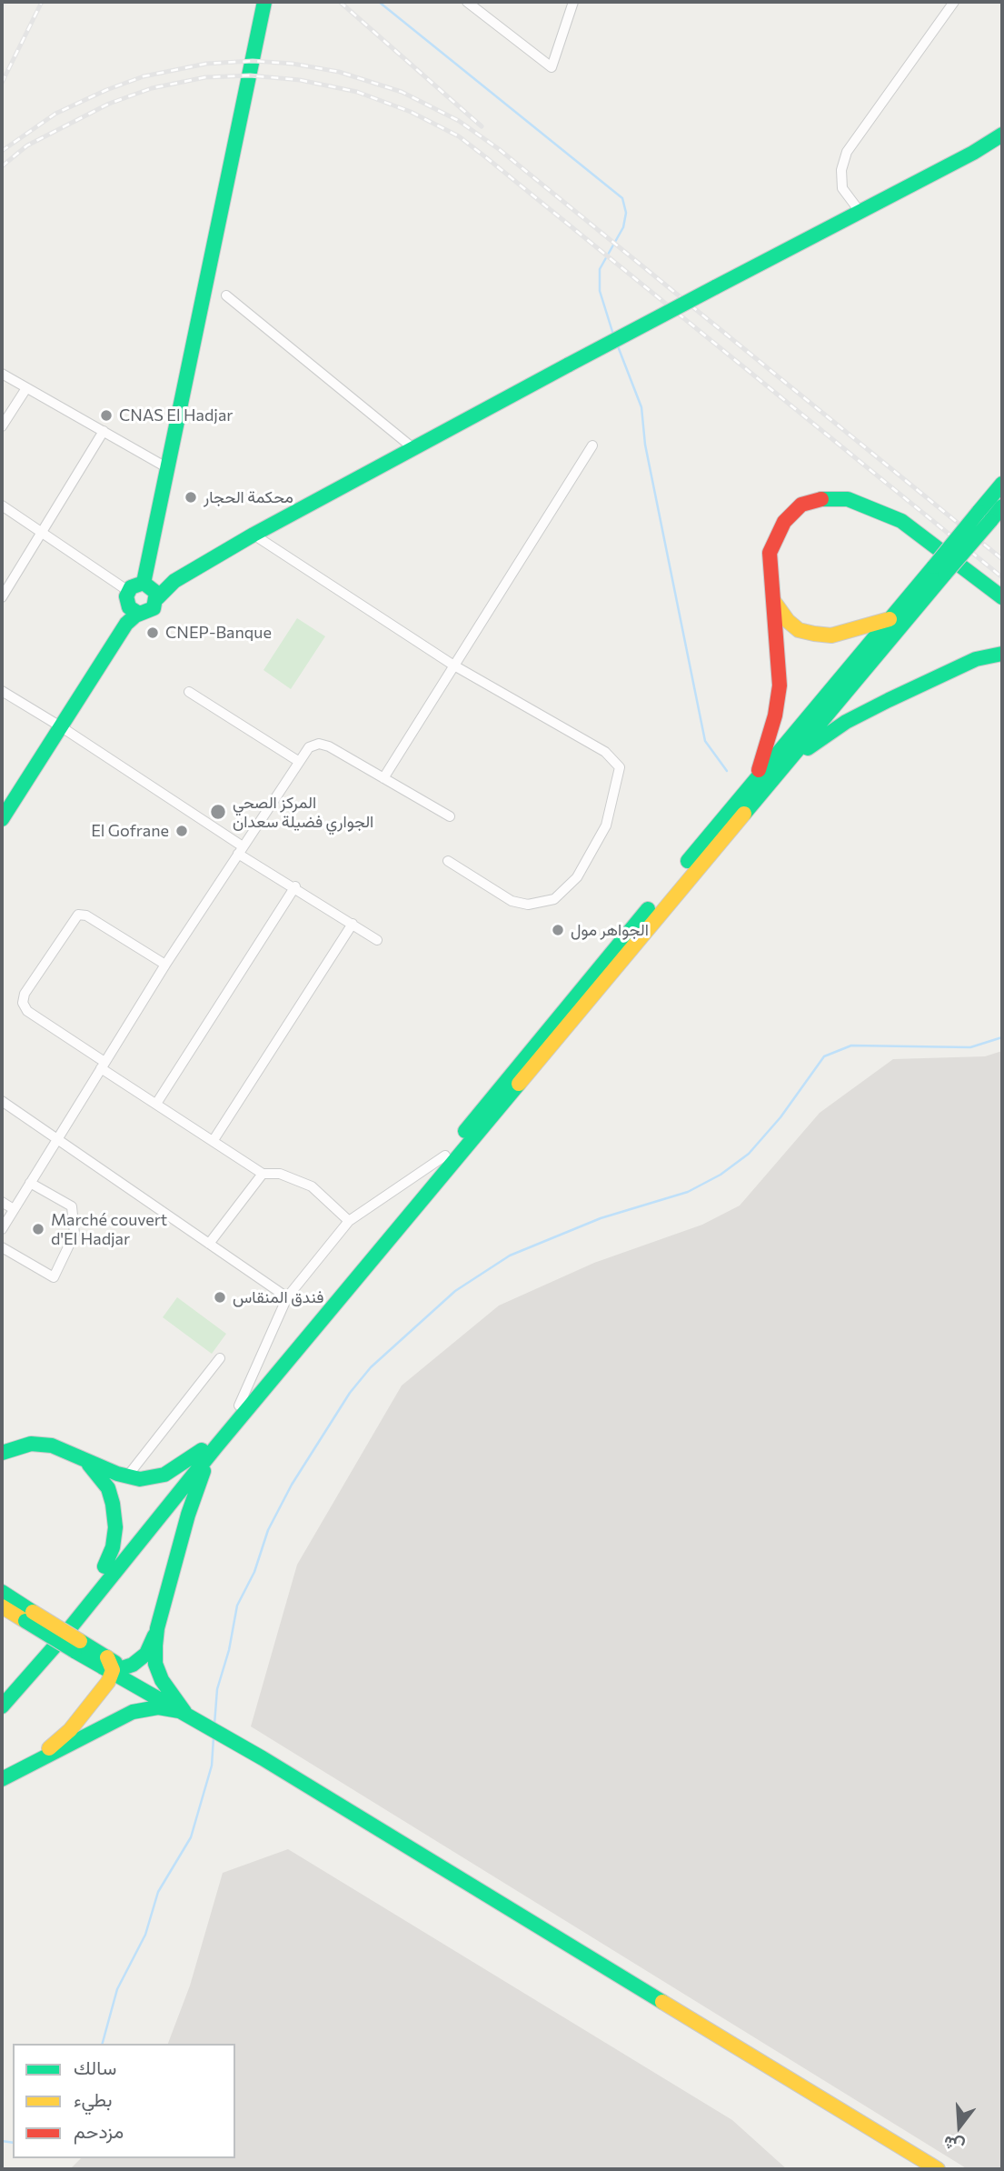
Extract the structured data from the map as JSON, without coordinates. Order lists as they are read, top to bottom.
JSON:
{
  "places": [
    "CNAS El Hadjar",
    "محكمة الحجار",
    "CNEP-Banque",
    "المركز الصحي الجواري فضيلة سعدان",
    "El Gofrane",
    "الجواهر مول",
    "Marché couvert d'El Hadjar",
    "فندق المنقاس"
  ],
  "legend": ["سالك", "بطيء", "مزدحم"],
  "north": "bottom"
}
